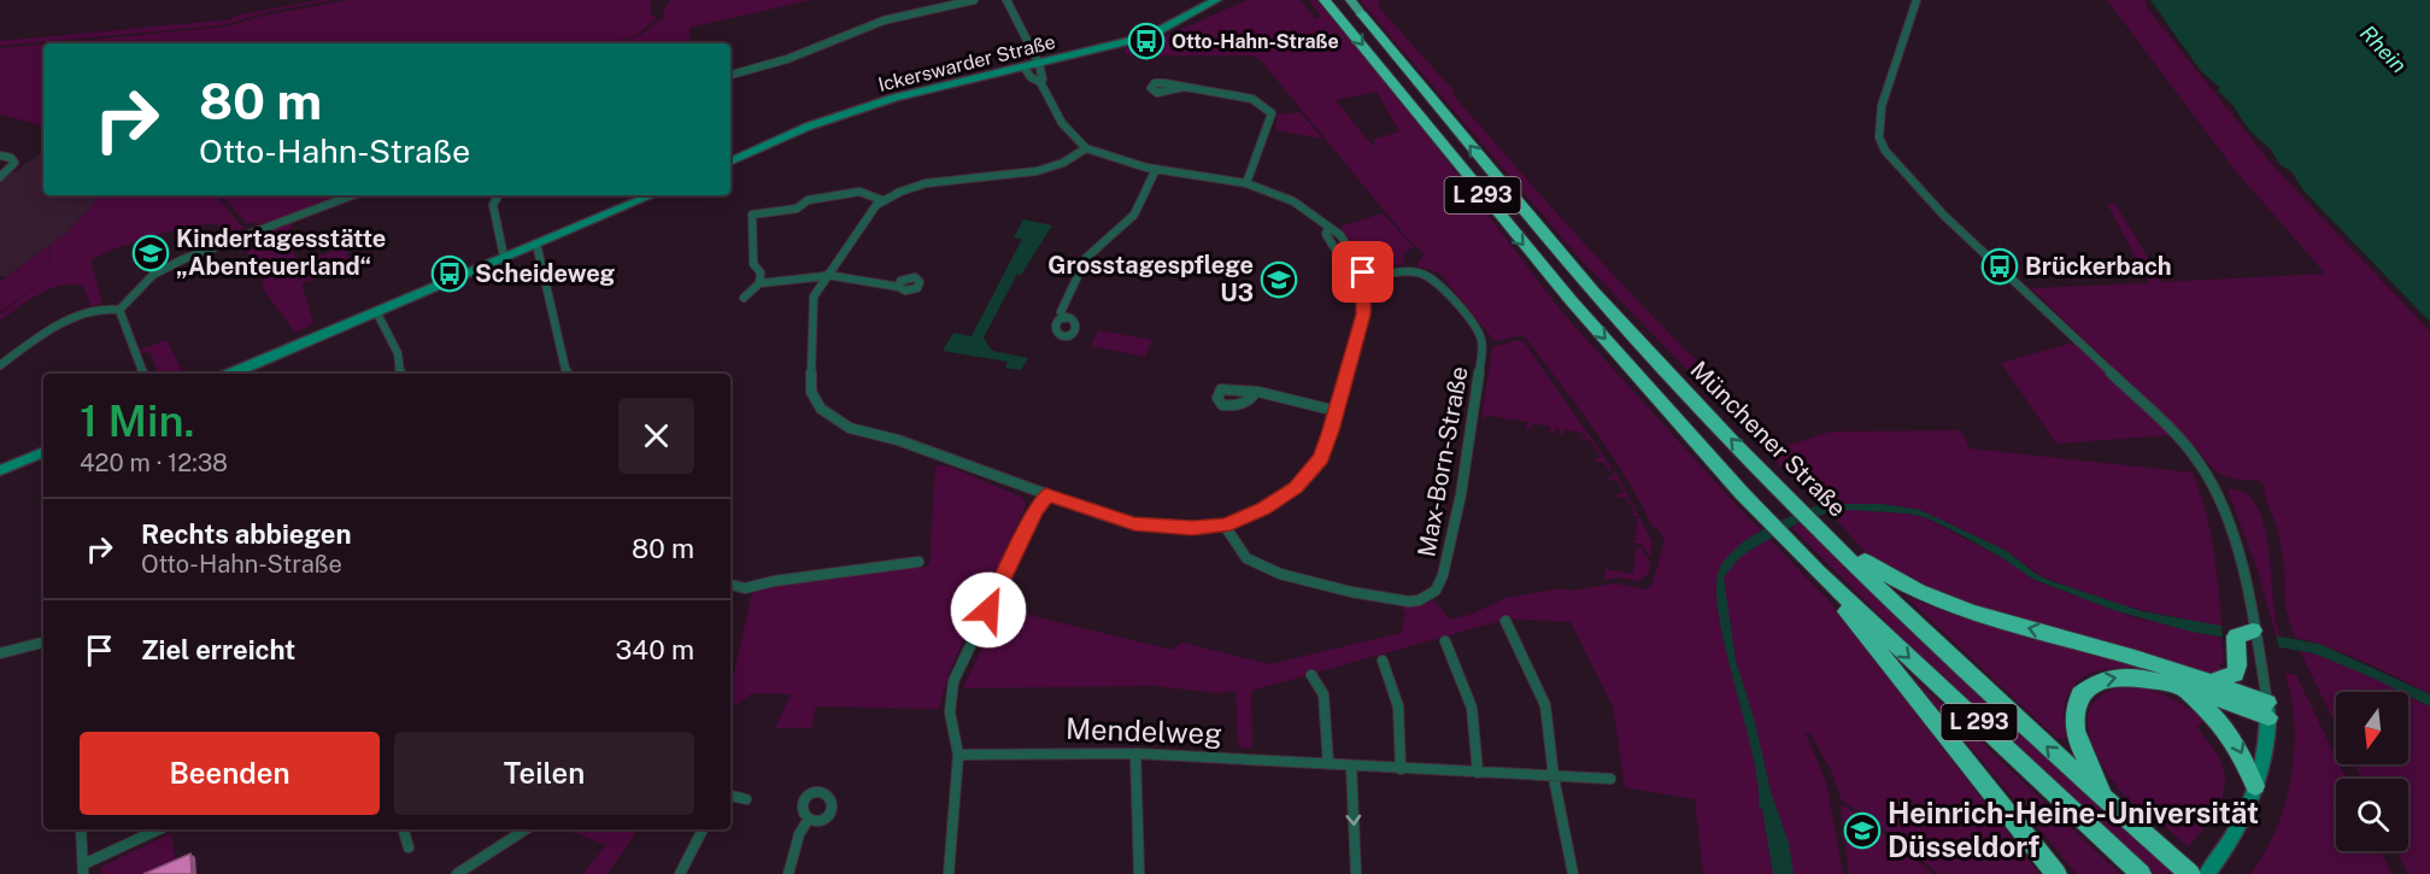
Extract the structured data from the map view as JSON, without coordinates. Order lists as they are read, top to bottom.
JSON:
{
  "streets": {
    "highway": ["L 293", "Münchener Straße"],
    "main road": ["Ickerswarder Straße"],
    "street": ["Max-Born-Straße", "Mendelweg"]
  },
  "water": ["Rhein"],
  "places": {
    "bus stop": ["Otto-Hahn-Straße", "Brückerbach", "Scheideweg"],
    "school or university": ["Kindertagesstätte „Abenteuerland“", "Grosstagespflege U3", "Heinrich-Heine-Universität Düsseldorf"]
  },
  "north": "bottom",
  "page": {
    "turn": ["80 m", "Otto-Hahn-Straße"],
    "heading": ["1 Min.", "420 m · 12:38"],
    "list": [
      {
        "name": "Rechts abbiegen",
        "note": "Otto-Hahn-Straße",
        "value": "80 m"
      },
      {
        "name": "Ziel erreicht",
        "value": "340 m"
      }
    ],
    "buttons": ["Beenden", "Teilen"]
  }
}
